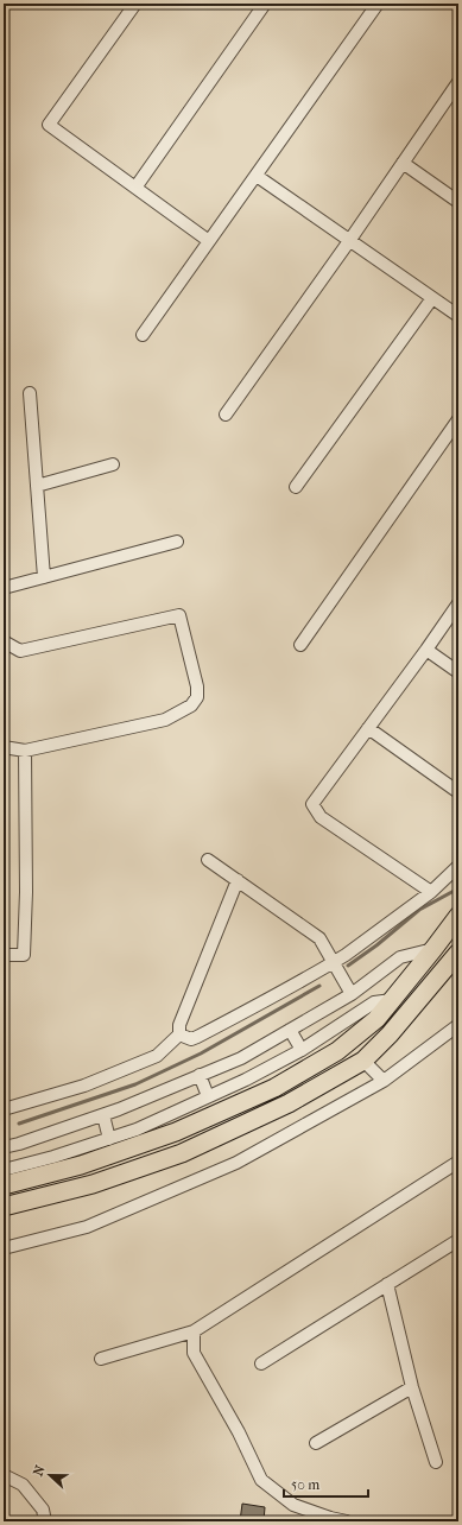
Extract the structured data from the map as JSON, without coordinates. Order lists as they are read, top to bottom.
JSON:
{
  "scale_bar": "50 m",
  "north": "left"
}
